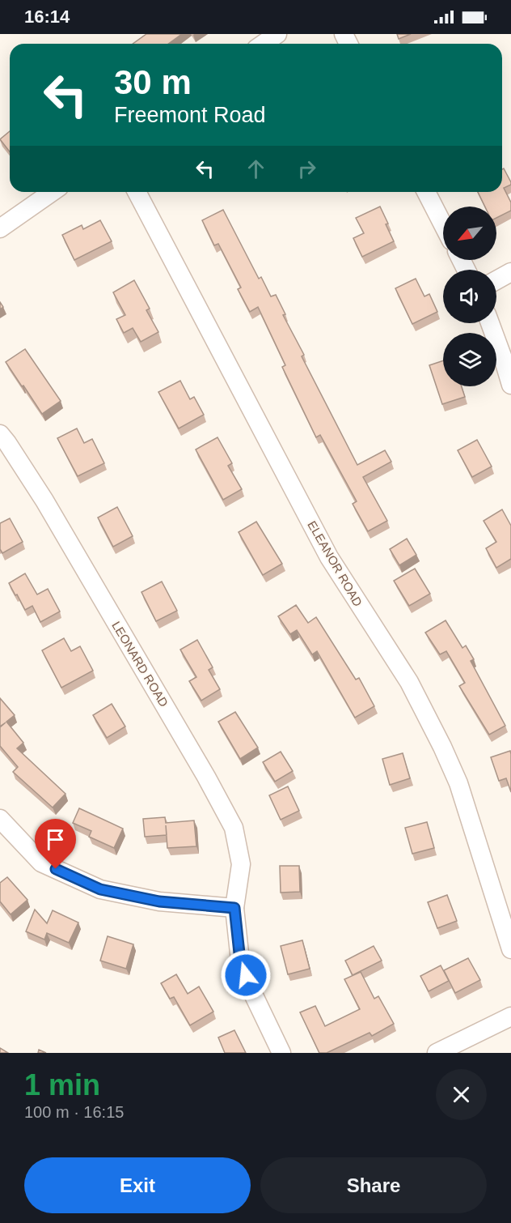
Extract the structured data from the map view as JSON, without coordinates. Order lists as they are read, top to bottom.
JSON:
{
  "streets": {
    "street": ["ELEANOR ROAD", "LEONARD ROAD"]
  },
  "north": "bottom left",
  "page": {
    "status": "16:14",
    "turn": ["30 m", "Freemont Road"],
    "heading": ["1 min", "100 m · 16:15"],
    "buttons": ["Exit", "Share"]
  }
}
